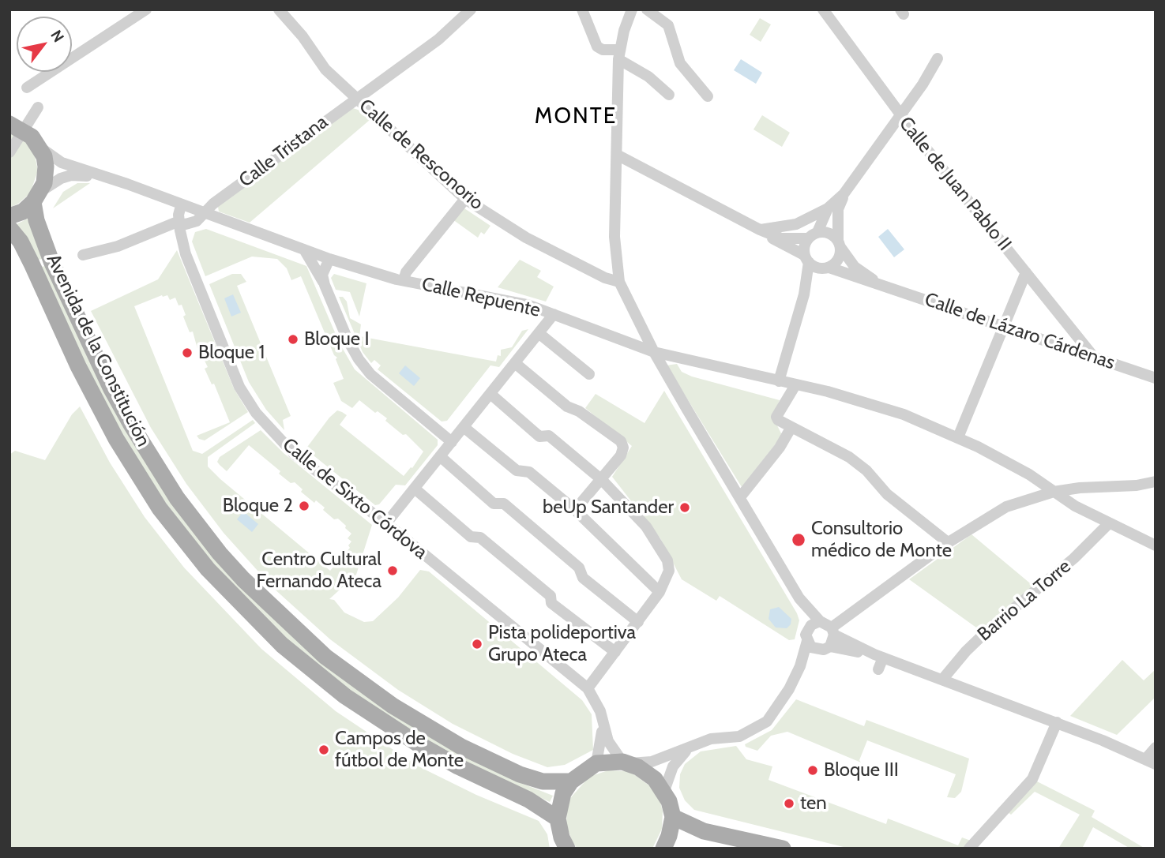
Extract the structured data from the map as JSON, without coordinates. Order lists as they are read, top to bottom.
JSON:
{
  "streets": {
    "main road": ["Avenida de la Constitución"],
    "street": [
      "Calle Tristana",
      "Calle de Resconorio",
      "Calle de Juan Pablo II",
      "Calle Repuente",
      "Calle de Lázaro Cárdenas",
      "Calle de Sixto Córdova",
      "Barrio La Torre"
    ]
  },
  "crossings": [
    ["Calle Tristana", "Calle de Resconorio"],
    ["Calle Tristana", "Calle Repuente"],
    ["Calle de Juan Pablo II", "Calle de Lázaro Cárdenas"],
    ["Calle Repuente", "Avenida de la Constitución"],
    ["Calle Repuente", "Calle de Sixto Córdova"],
    ["Calle Repuente", "Barrio La Torre"]
  ],
  "districts": ["MONTE"],
  "places": [
    "Bloque I",
    "Bloque 1",
    "Bloque 2",
    "beUp Santander",
    "Consultorio médico de Monte",
    "Centro Cultural Fernando Ateca",
    "Pista polideportiva Grupo Ateca",
    "Campos de fútbol de Monte",
    "Bloque III",
    "ten"
  ],
  "north": "top right"
}
